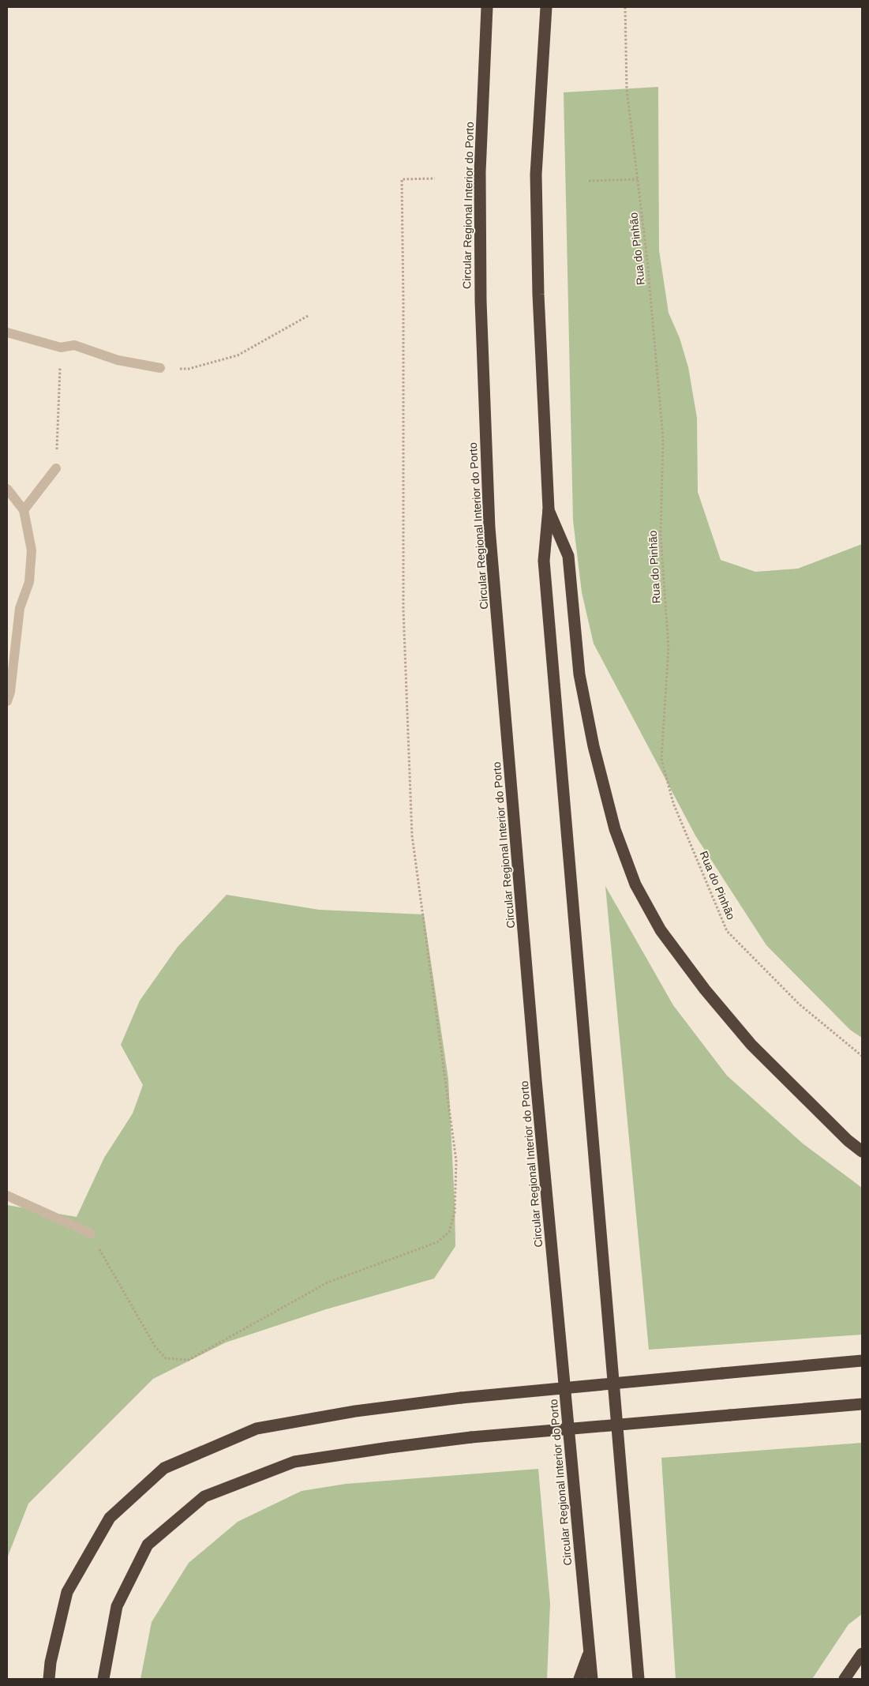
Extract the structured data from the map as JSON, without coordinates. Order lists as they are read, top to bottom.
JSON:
{
  "streets": {
    "highway": ["Circular Regional Interior do Porto"],
    "path": ["Rua do Pinhão"]
  }
}
